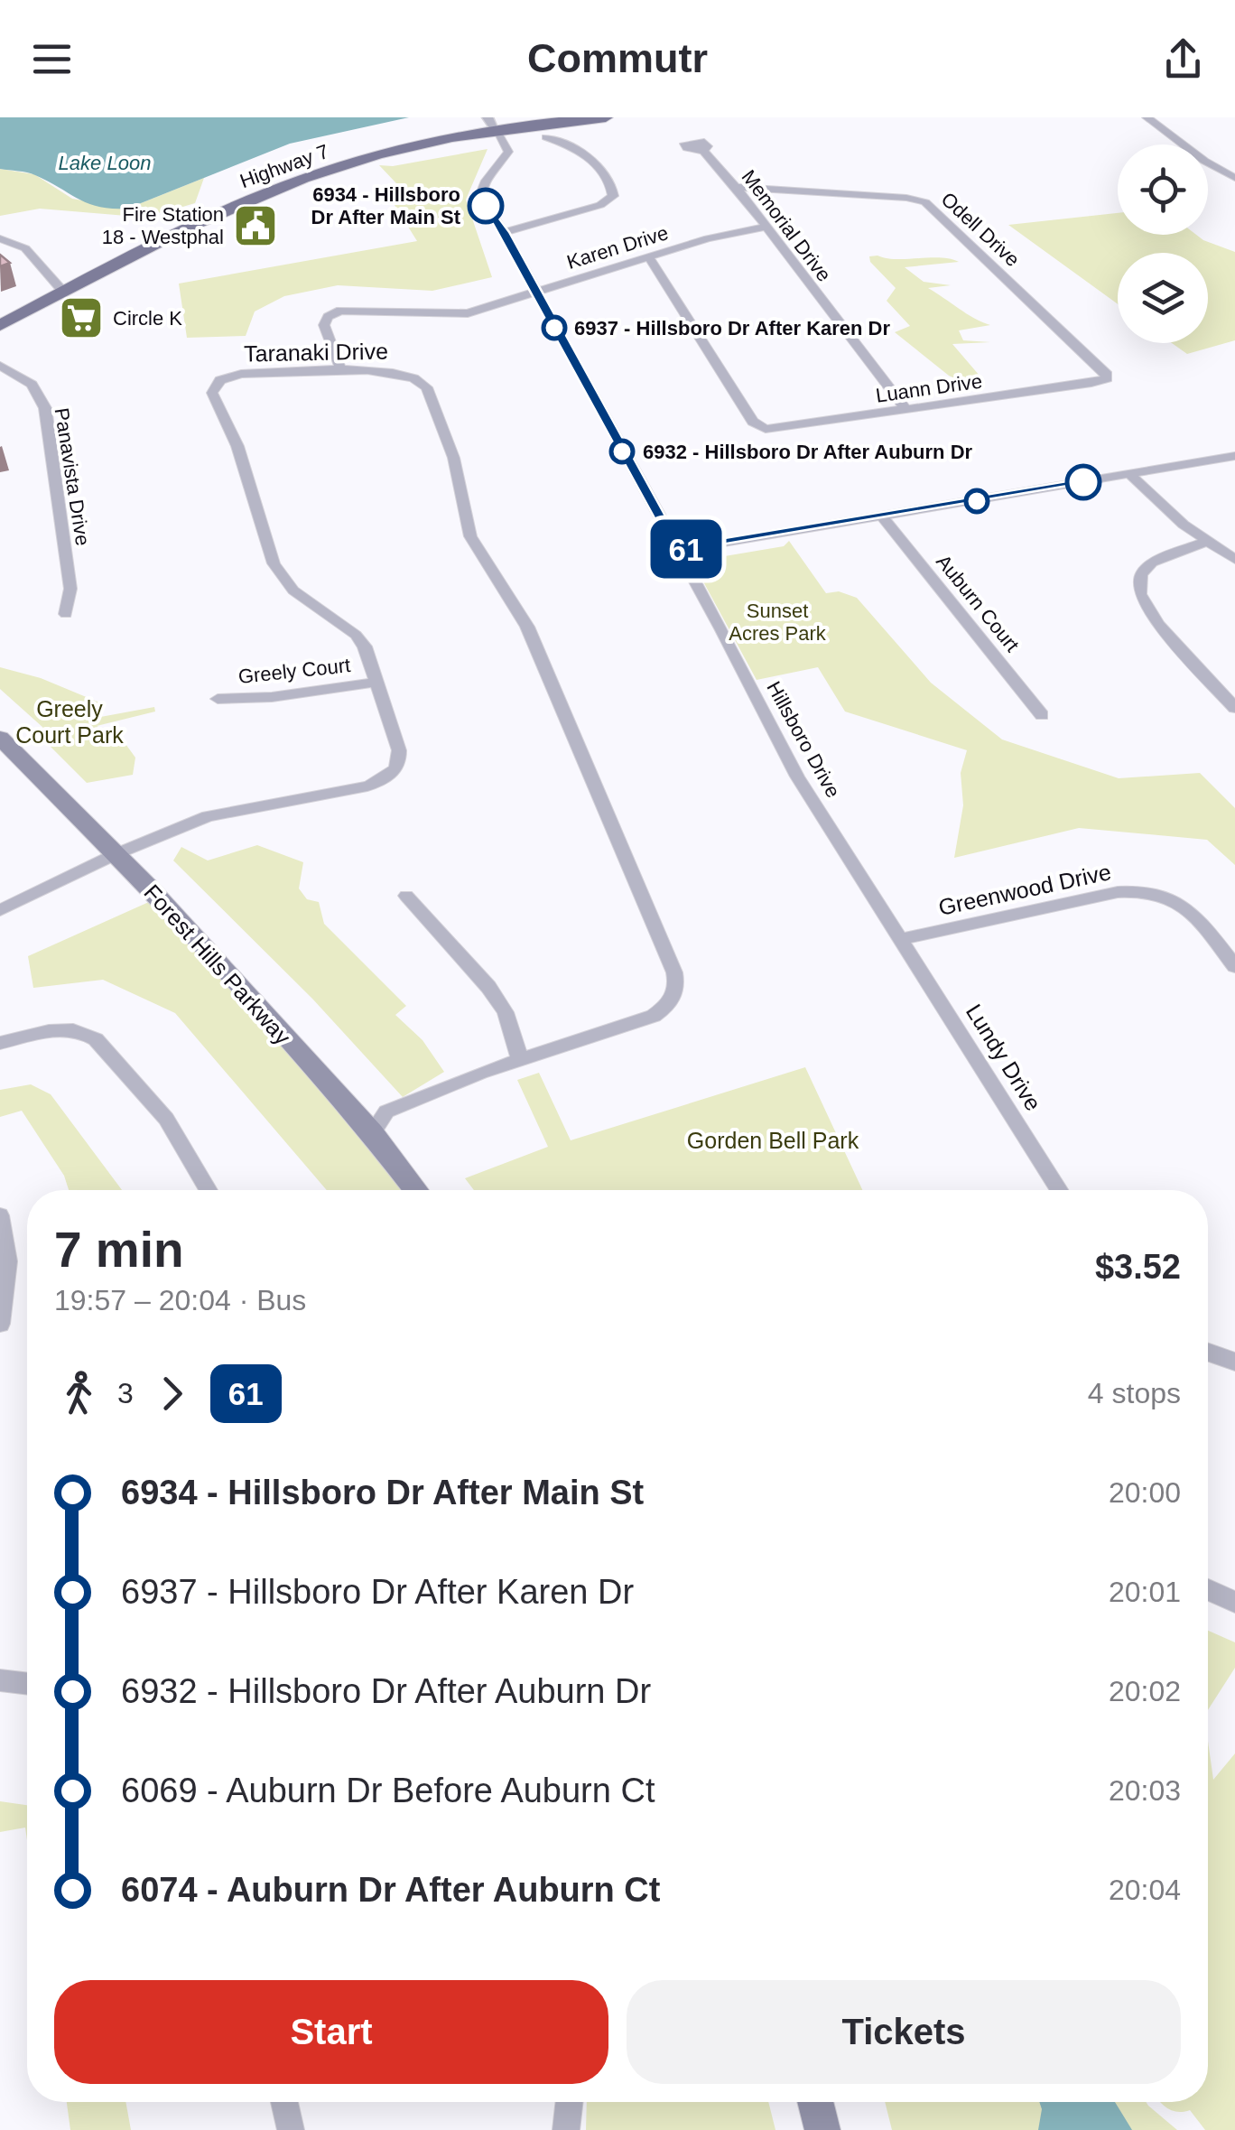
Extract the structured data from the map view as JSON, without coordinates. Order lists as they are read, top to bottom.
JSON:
{
  "streets": {
    "main road": ["Highway 7", "Forest Hills Parkway"],
    "street": [
      "Memorial Drive",
      "Odell Drive",
      "Karen Drive",
      "Taranaki Drive",
      "Luann Drive",
      "Panavista Drive",
      "Auburn Court",
      "Greely Court",
      "Hillsboro Drive",
      "Greenwood Drive",
      "Lundy Drive"
    ]
  },
  "crossings": [
    ["Memorial Drive", "Odell Drive"],
    ["Memorial Drive", "Karen Drive"],
    ["Memorial Drive", "Luann Drive"],
    ["Odell Drive", "Luann Drive"],
    ["Karen Drive", "Taranaki Drive"],
    ["Karen Drive", "Luann Drive"],
    ["Karen Drive", "Hillsboro Drive"],
    ["Taranaki Drive", "Greely Court"],
    ["Taranaki Drive", "Forest Hills Parkway"],
    ["Hillsboro Drive", "Greenwood Drive"],
    ["Hillsboro Drive", "Lundy Drive"],
    ["Greenwood Drive", "Lundy Drive"]
  ],
  "water": ["Lake Loon"],
  "parks": ["Sunset Acres Park", "Greely Court Park", "Gorden Bell Park"],
  "places": {
    "other": ["6934 - Hillsboro Dr After Main St", "6937 - Hillsboro Dr After Karen Dr", "6932 - Hillsboro Dr After Auburn Dr"],
    "public building": ["Fire Station 18 - Westphal"],
    "supermarket": ["Circle K"]
  },
  "lines": ["bus line 61"],
  "page": {
    "header": "Commutr",
    "on_map": "61",
    "heading": ["7 min", "19:57 – 20:04 · Bus", "$3.52"],
    "legs": ["3", "61", "4 stops"],
    "list": [
      {
        "name": "6934 - Hillsboro Dr After Main St",
        "value": "20:00"
      },
      {
        "name": "6937 - Hillsboro Dr After Karen Dr",
        "value": "20:01"
      },
      {
        "name": "6932 - Hillsboro Dr After Auburn Dr",
        "value": "20:02"
      },
      {
        "name": "6069 - Auburn Dr Before Auburn Ct",
        "value": "20:03"
      },
      {
        "name": "6074 - Auburn Dr After Auburn Ct",
        "value": "20:04"
      }
    ],
    "buttons": ["Start", "Tickets"]
  }
}
